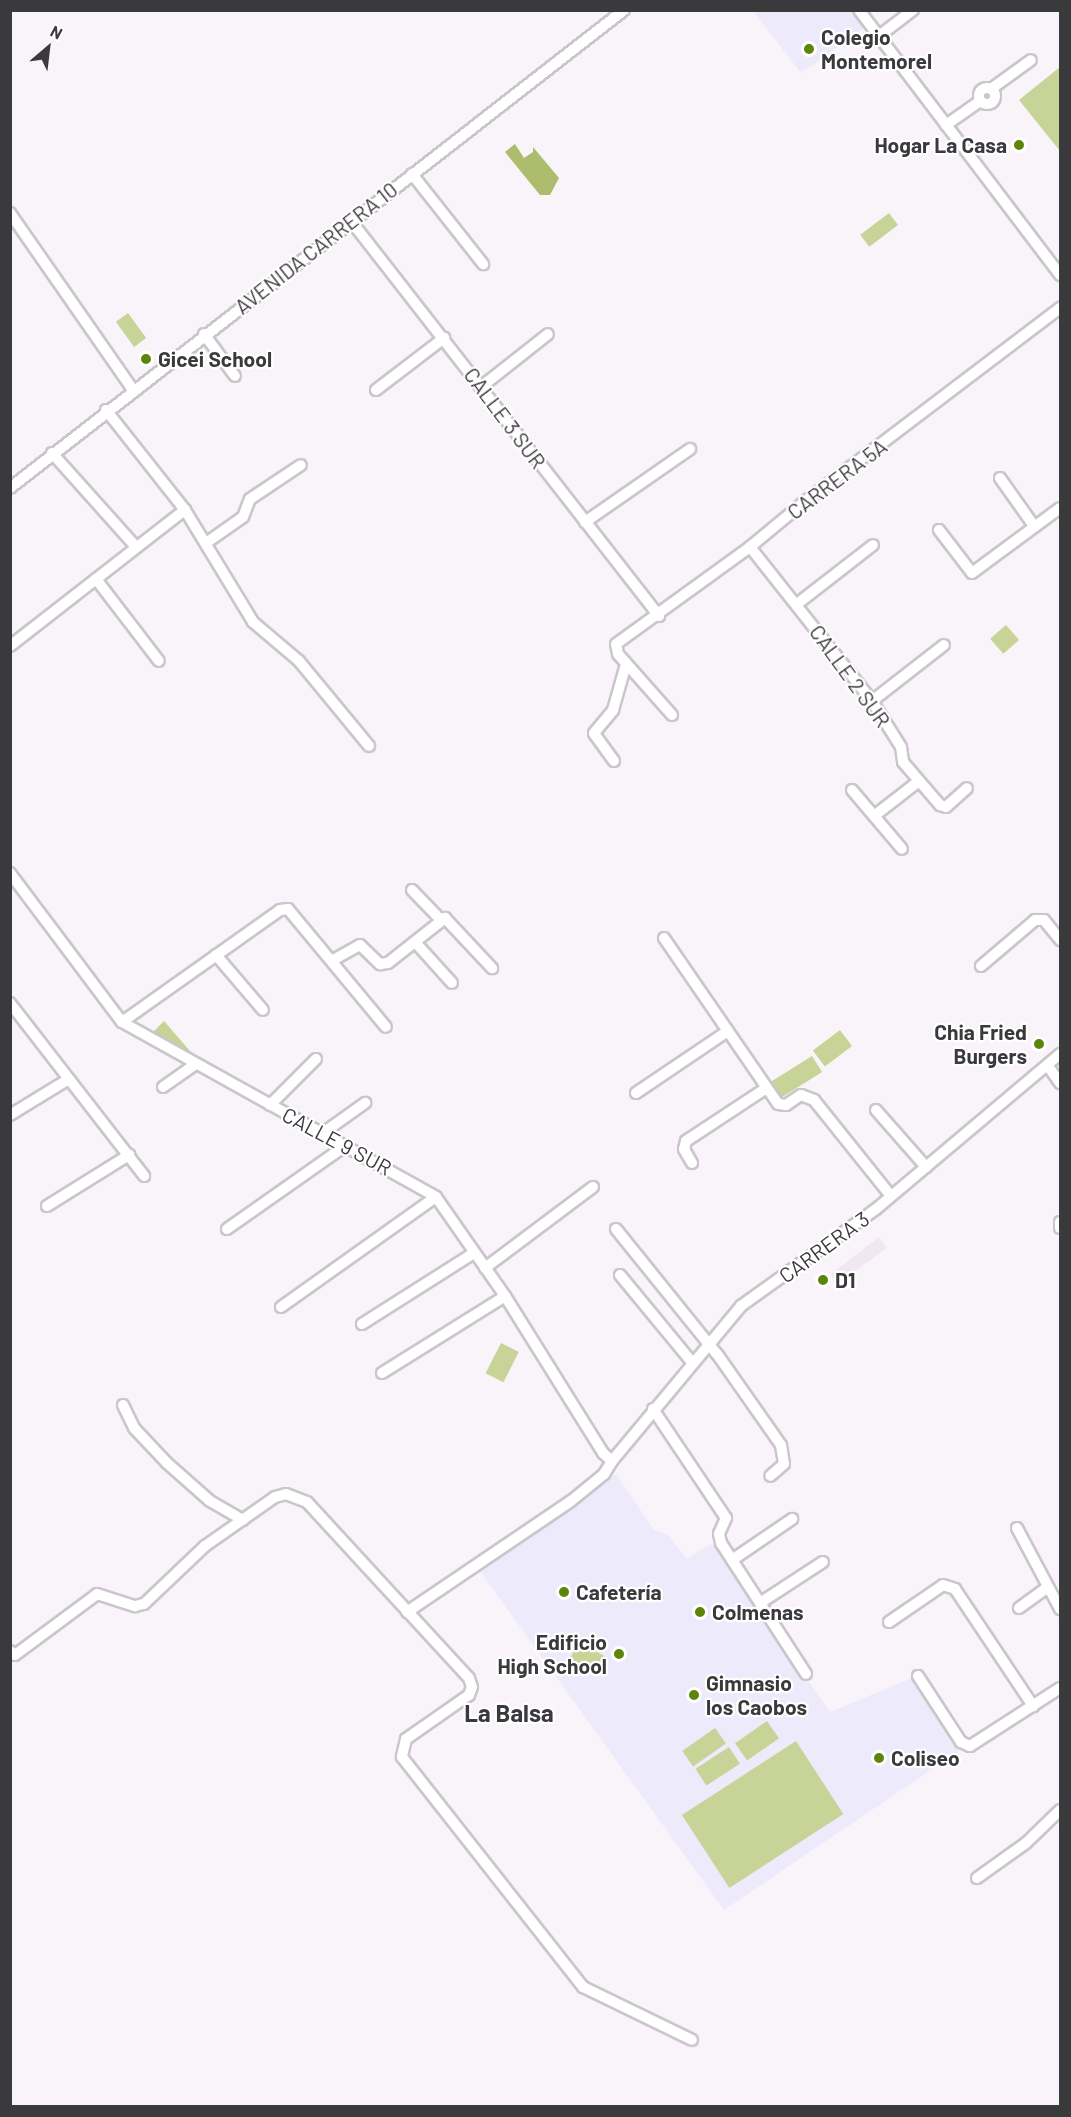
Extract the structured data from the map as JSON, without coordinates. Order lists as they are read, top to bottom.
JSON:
{
  "streets": {
    "street": [
      "AVENIDA CARRERA 10",
      "CALLE 3 SUR",
      "CARRERA 5A",
      "CALLE 2 SUR",
      "CALLE 9 SUR",
      "CARRERA 3"
    ]
  },
  "crossings": [
    ["AVENIDA CARRERA 10", "CALLE 3 SUR"],
    ["CALLE 3 SUR", "CARRERA 5A"],
    ["CARRERA 5A", "CALLE 2 SUR"],
    ["CALLE 9 SUR", "CARRERA 3"]
  ],
  "districts": ["La Balsa"],
  "places": [
    "Colegio Montemorel",
    "Hogar La Casa",
    "Gicei School",
    "Chia Fried Burgers",
    "D1",
    "Cafetería",
    "Colmenas",
    "Edificio High School",
    "Gimnasio los Caobos",
    "Coliseo"
  ],
  "north": "top right"
}
